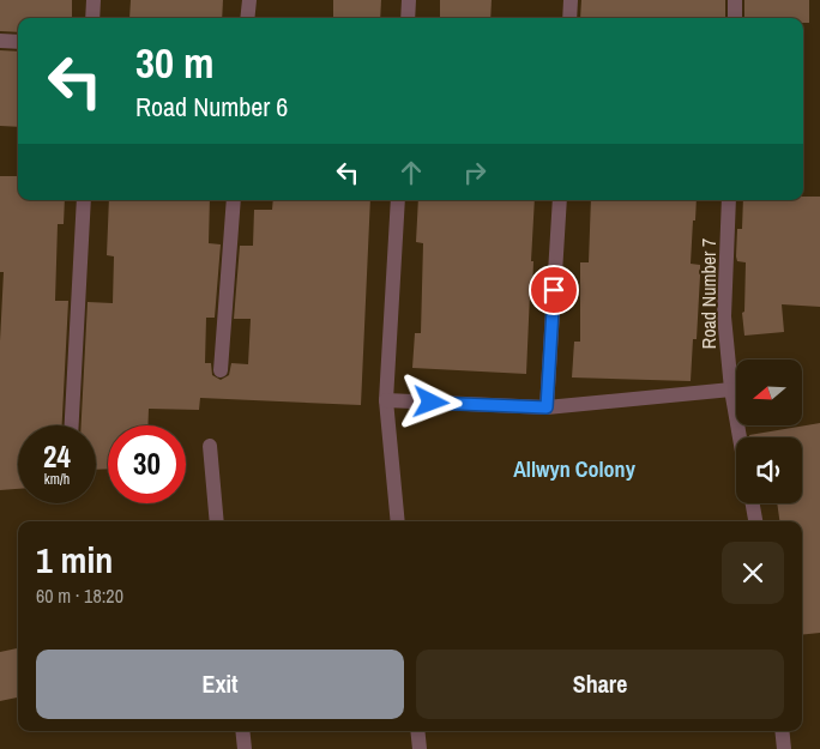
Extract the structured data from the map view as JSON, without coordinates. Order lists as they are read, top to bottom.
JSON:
{
  "streets": {
    "street": ["Road Number 7"]
  },
  "districts": ["Allwyn Colony"],
  "north": "left",
  "page": {
    "turn": ["30 m", "Road Number 6"],
    "speed": "24 km/h",
    "limit": "30",
    "heading": ["1 min", "60 m · 18:20"],
    "buttons": ["Exit", "Share"]
  }
}
